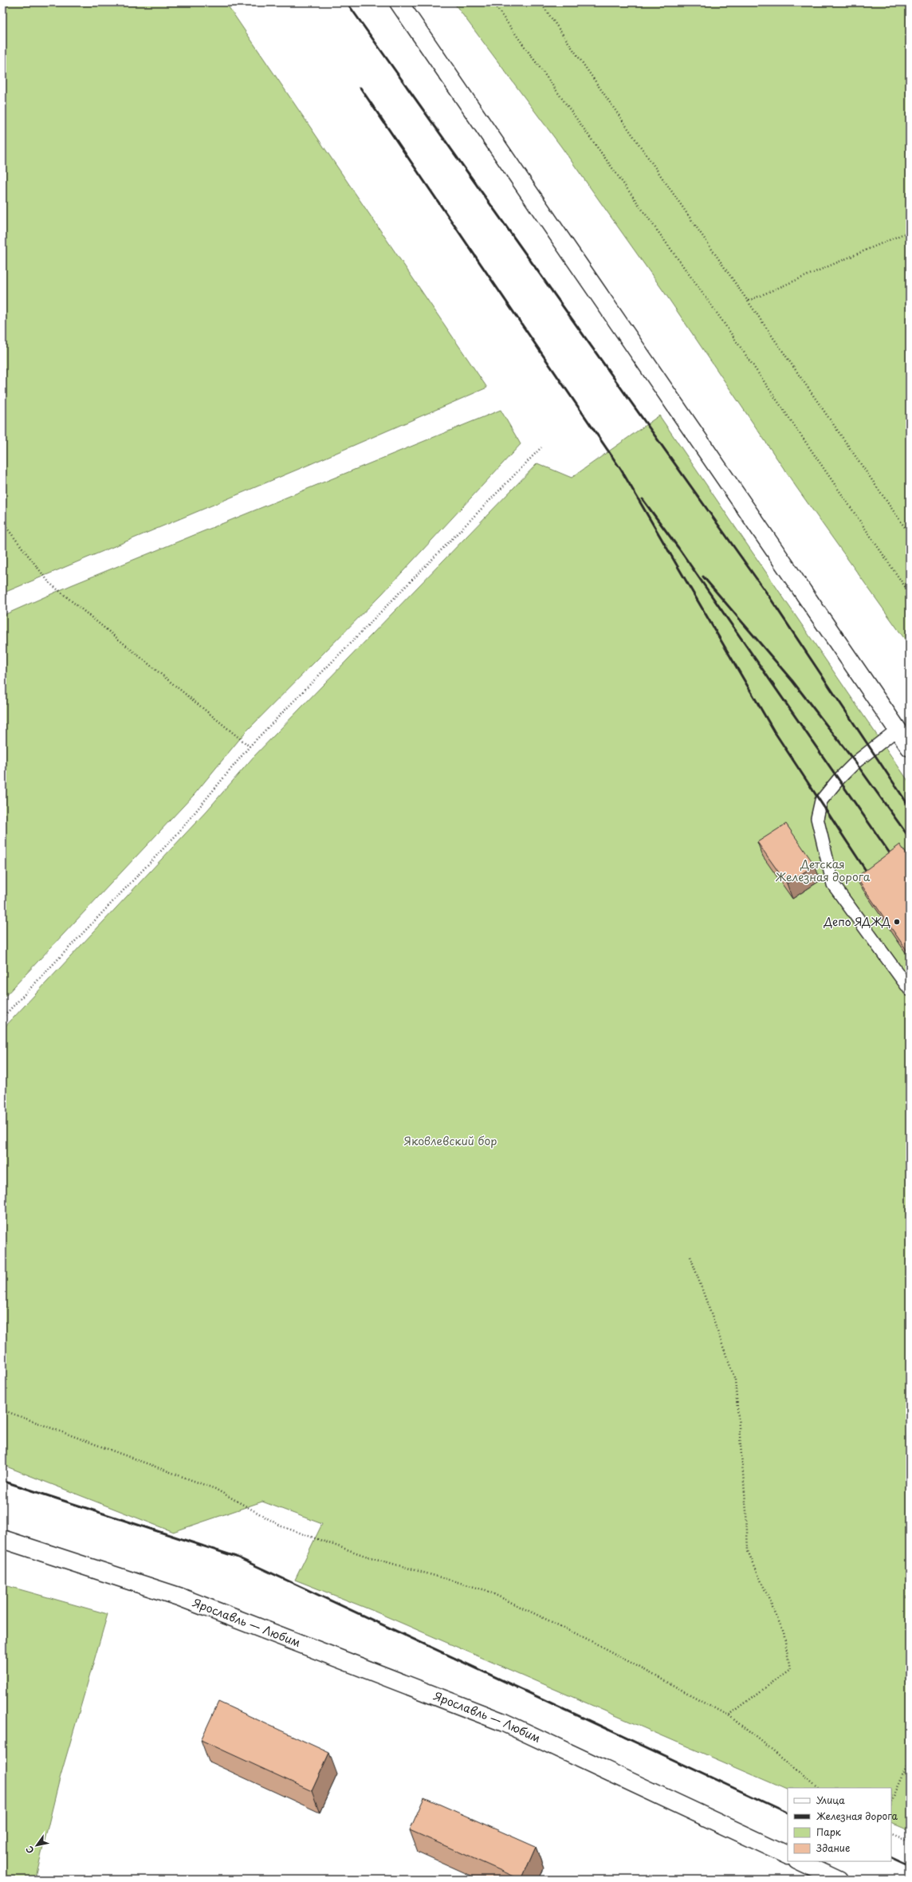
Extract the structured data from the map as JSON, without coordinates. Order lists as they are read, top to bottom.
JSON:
{
  "streets": {
    "street": ["Ярославль — Любим"]
  },
  "parks": ["Детская Железная дорога", "Яковлевский бор"],
  "places": ["Депо ЯДЖД"],
  "legend": [
    "Улица",
    "Железная дорога",
    "Парк",
    "Здание"
  ],
  "north": "bottom left"
}
